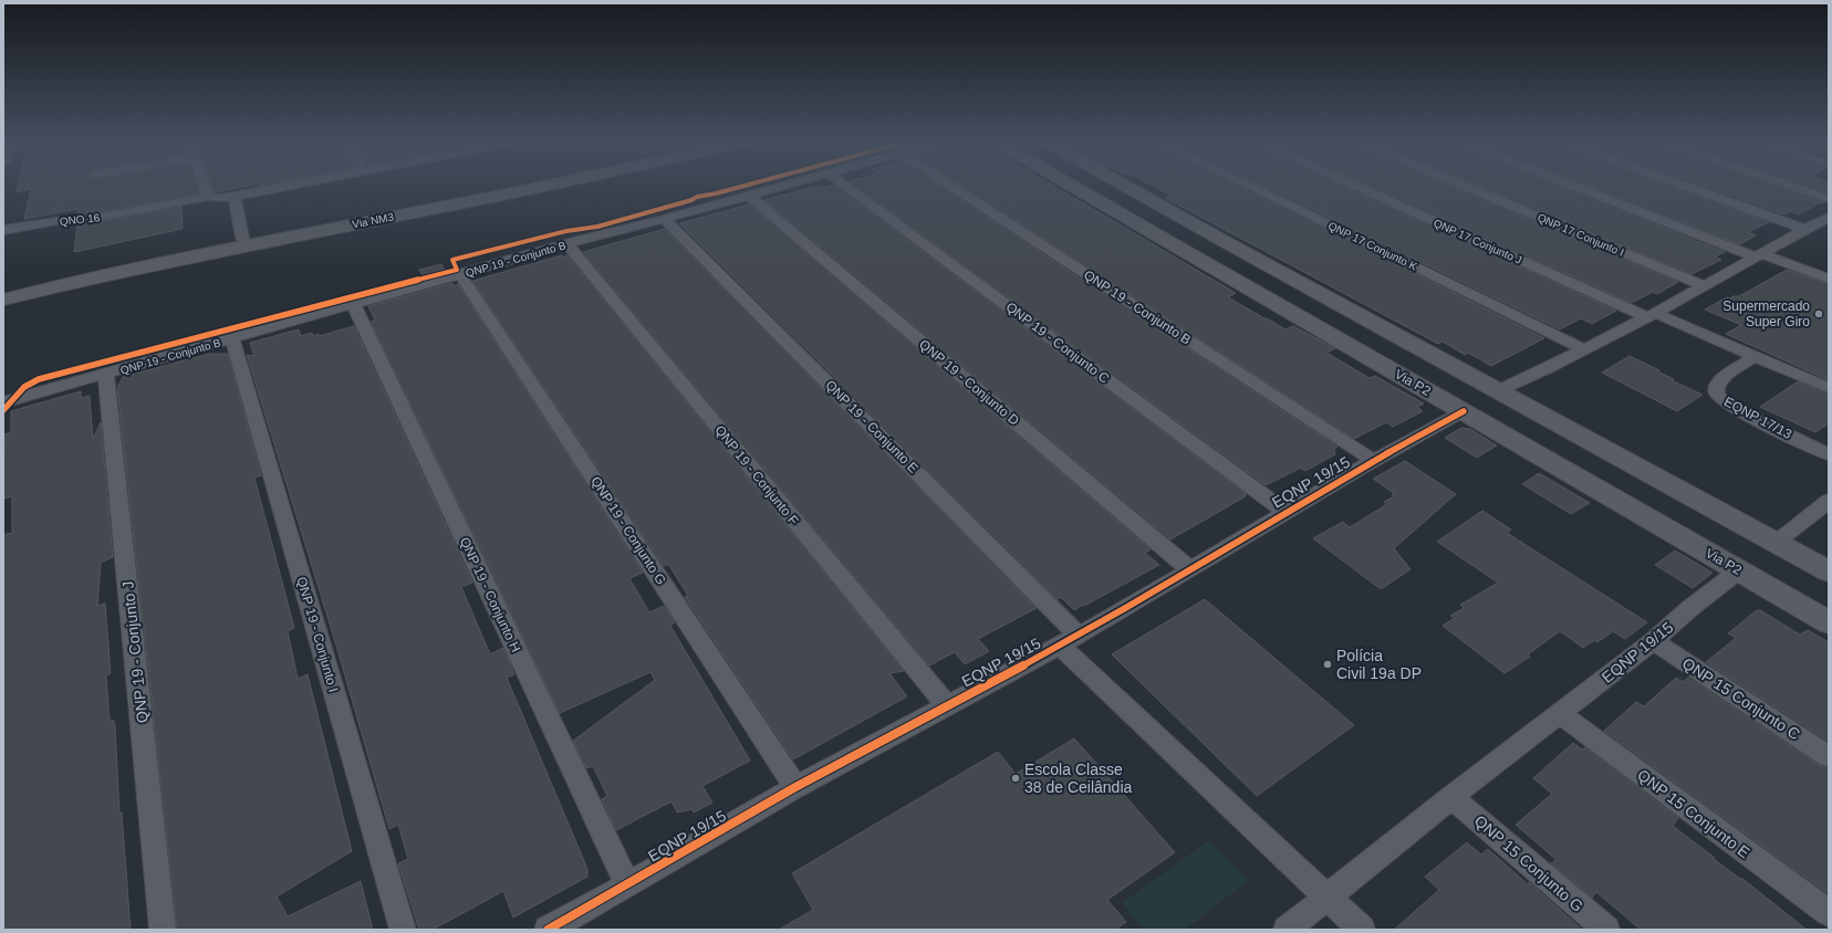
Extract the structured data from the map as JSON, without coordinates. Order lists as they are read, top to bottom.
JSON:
{
  "streets": {
    "main road": ["Via NM3", "Via P2"],
    "street": [
      "QNO 16",
      "QNP 17 Conjunto I",
      "QNP 17 Conjunto J",
      "QNP 17 Conjunto K",
      "QNP 19 - Conjunto B",
      "QNP 19 - Conjunto C",
      "QNP 19 - Conjunto D",
      "EQNP 17/13",
      "QNP 19 - Conjunto E",
      "QNP 19 - Conjunto F",
      "EQNP 19/15",
      "QNP 19 - Conjunto G",
      "QNP 19 - Conjunto H",
      "QNP 19 - Conjunto I",
      "QNP 19 - Conjunto J",
      "QNP 15 Conjunto C",
      "QNP 15 Conjunto E",
      "QNP 15 Conjunto G"
    ]
  },
  "crossings": [
    ["QNP 19 - Conjunto B", "QNP 19 - Conjunto D"],
    ["QNP 19 - Conjunto B", "QNP 19 - Conjunto E"],
    ["QNP 19 - Conjunto B", "QNP 19 - Conjunto F"],
    ["QNP 19 - Conjunto B", "EQNP 19/15"],
    ["QNP 19 - Conjunto B", "QNP 19 - Conjunto G"],
    ["QNP 19 - Conjunto B", "QNP 19 - Conjunto H"],
    ["QNP 19 - Conjunto B", "QNP 19 - Conjunto I"],
    ["QNP 19 - Conjunto B", "QNP 19 - Conjunto J"],
    ["QNP 19 - Conjunto C", "EQNP 19/15"],
    ["QNP 19 - Conjunto D", "EQNP 19/15"],
    ["Via P2", "EQNP 19/15"],
    ["QNP 19 - Conjunto E", "EQNP 19/15"],
    ["QNP 19 - Conjunto F", "EQNP 19/15"],
    ["EQNP 19/15", "QNP 19 - Conjunto G"],
    ["EQNP 19/15", "QNP 19 - Conjunto H"],
    ["EQNP 19/15", "QNP 15 Conjunto C"],
    ["EQNP 19/15", "QNP 15 Conjunto E"],
    ["EQNP 19/15", "QNP 15 Conjunto G"]
  ],
  "places": ["Supermercado Super Giro", "Polícia Civil 19a DP", "Escola Classe 38 de Ceilândia"]
}
